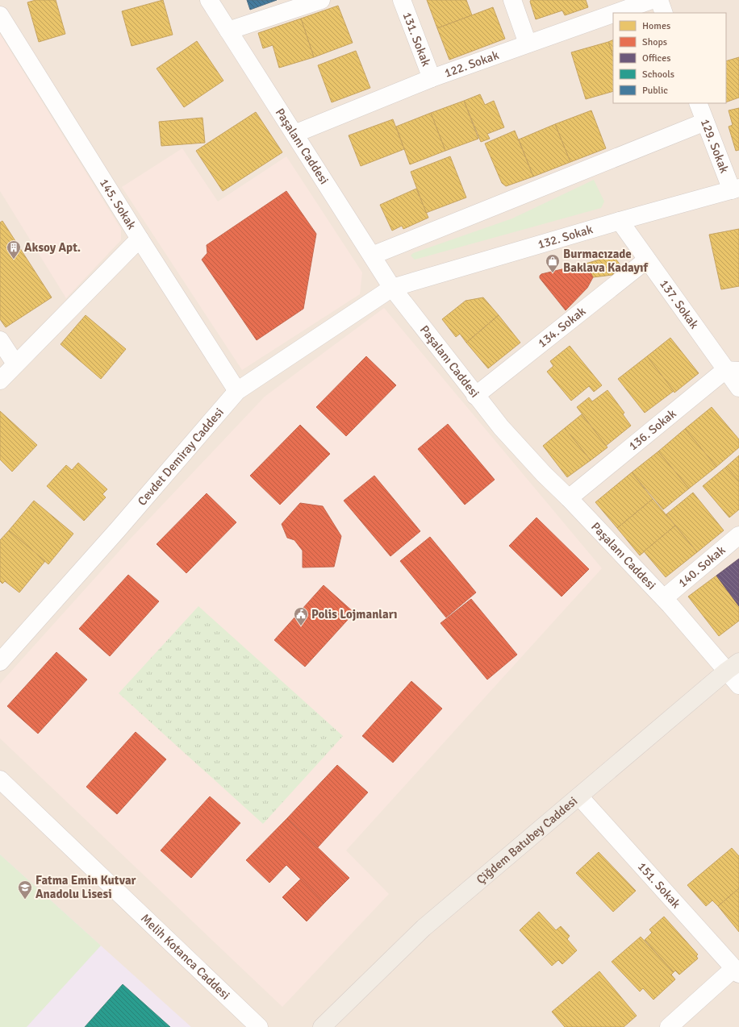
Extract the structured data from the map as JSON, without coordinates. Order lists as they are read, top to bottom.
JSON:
{
  "streets": {
    "main road": ["Çiğdem Batubey Caddesi"],
    "street": [
      "131. Sokak",
      "122. Sokak",
      "Paşalanı Caddesi",
      "129. Sokak",
      "145. Sokak",
      "132. Sokak",
      "137. Sokak",
      "134. Sokak",
      "136. Sokak",
      "Cevdet Demiray Caddesi",
      "140. Sokak",
      "151. Sokak",
      "Melih Kotanca Caddesi"
    ]
  },
  "crossings": [
    ["131. Sokak", "122. Sokak"],
    ["122. Sokak", "Paşalanı Caddesi"],
    ["Paşalanı Caddesi", "132. Sokak"],
    ["Paşalanı Caddesi", "134. Sokak"],
    ["Paşalanı Caddesi", "136. Sokak"],
    ["Paşalanı Caddesi", "Cevdet Demiray Caddesi"],
    ["Paşalanı Caddesi", "140. Sokak"],
    ["Paşalanı Caddesi", "Çiğdem Batubey Caddesi"],
    ["129. Sokak", "132. Sokak"],
    ["145. Sokak", "Cevdet Demiray Caddesi"],
    ["132. Sokak", "137. Sokak"],
    ["132. Sokak", "Cevdet Demiray Caddesi"],
    ["137. Sokak", "134. Sokak"],
    ["137. Sokak", "136. Sokak"],
    ["Çiğdem Batubey Caddesi", "151. Sokak"]
  ],
  "places": {
    "building": ["Aksoy Apt."],
    "shop": ["Burmacızade Baklava Kadayıf"],
    "public building": ["Polis Lojmanları"],
    "school or university": ["Fatma Emin Kutvar Anadolu Lisesi"]
  },
  "legend": [
    "Homes",
    "Shops",
    "Offices",
    "Schools",
    "Public"
  ]
}
